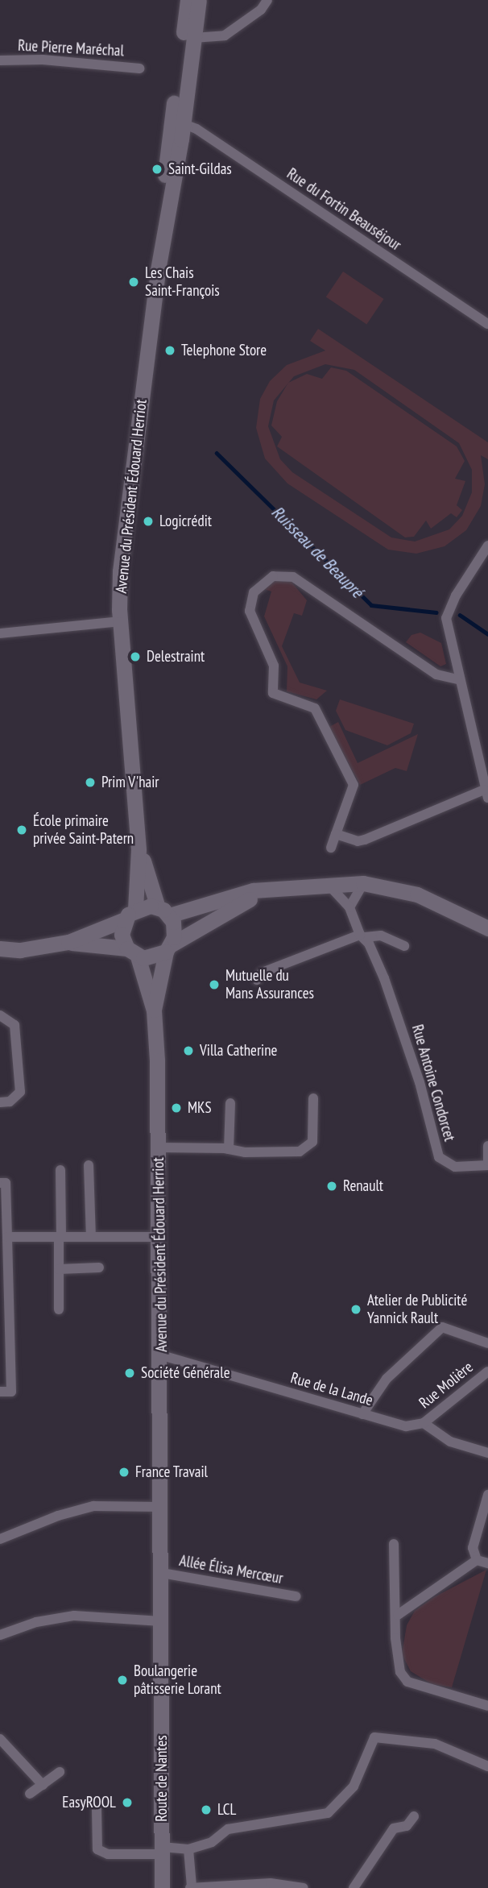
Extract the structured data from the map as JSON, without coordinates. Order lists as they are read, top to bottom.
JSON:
{
  "streets": {
    "main road": ["Avenue du Président Édouard Herriot", "Route de Nantes"],
    "street": [
      "Rue Pierre Maréchal",
      "Rue du Fortin Beauséjour",
      "Rue Antoine Condorcet",
      "Rue Molière",
      "Rue de la Lande",
      "Allée Élisa Mercœur"
    ]
  },
  "crossings": [
    ["Rue du Fortin Beauséjour", "Avenue du Président Édouard Herriot"],
    ["Avenue du Président Édouard Herriot", "Rue de la Lande"],
    ["Avenue du Président Édouard Herriot", "Allée Élisa Mercœur"],
    ["Avenue du Président Édouard Herriot", "Route de Nantes"],
    ["Rue Molière", "Rue de la Lande"]
  ],
  "water": ["Ruisseau de Beaupré"],
  "places": [
    "Saint-Gildas",
    "Les Chais Saint-François",
    "Telephone Store",
    "Logicrédit",
    "Delestraint",
    "Prim V'hair",
    "École primaire privée Saint-Patern",
    "Mutuelle du Mans Assurances",
    "Villa Catherine",
    "MKS",
    "Renault",
    "Atelier de Publicité Yannick Rault",
    "Société Générale",
    "France Travail",
    "Boulangerie pâtisserie Lorant",
    "EasyROOL",
    "LCL"
  ]
}
